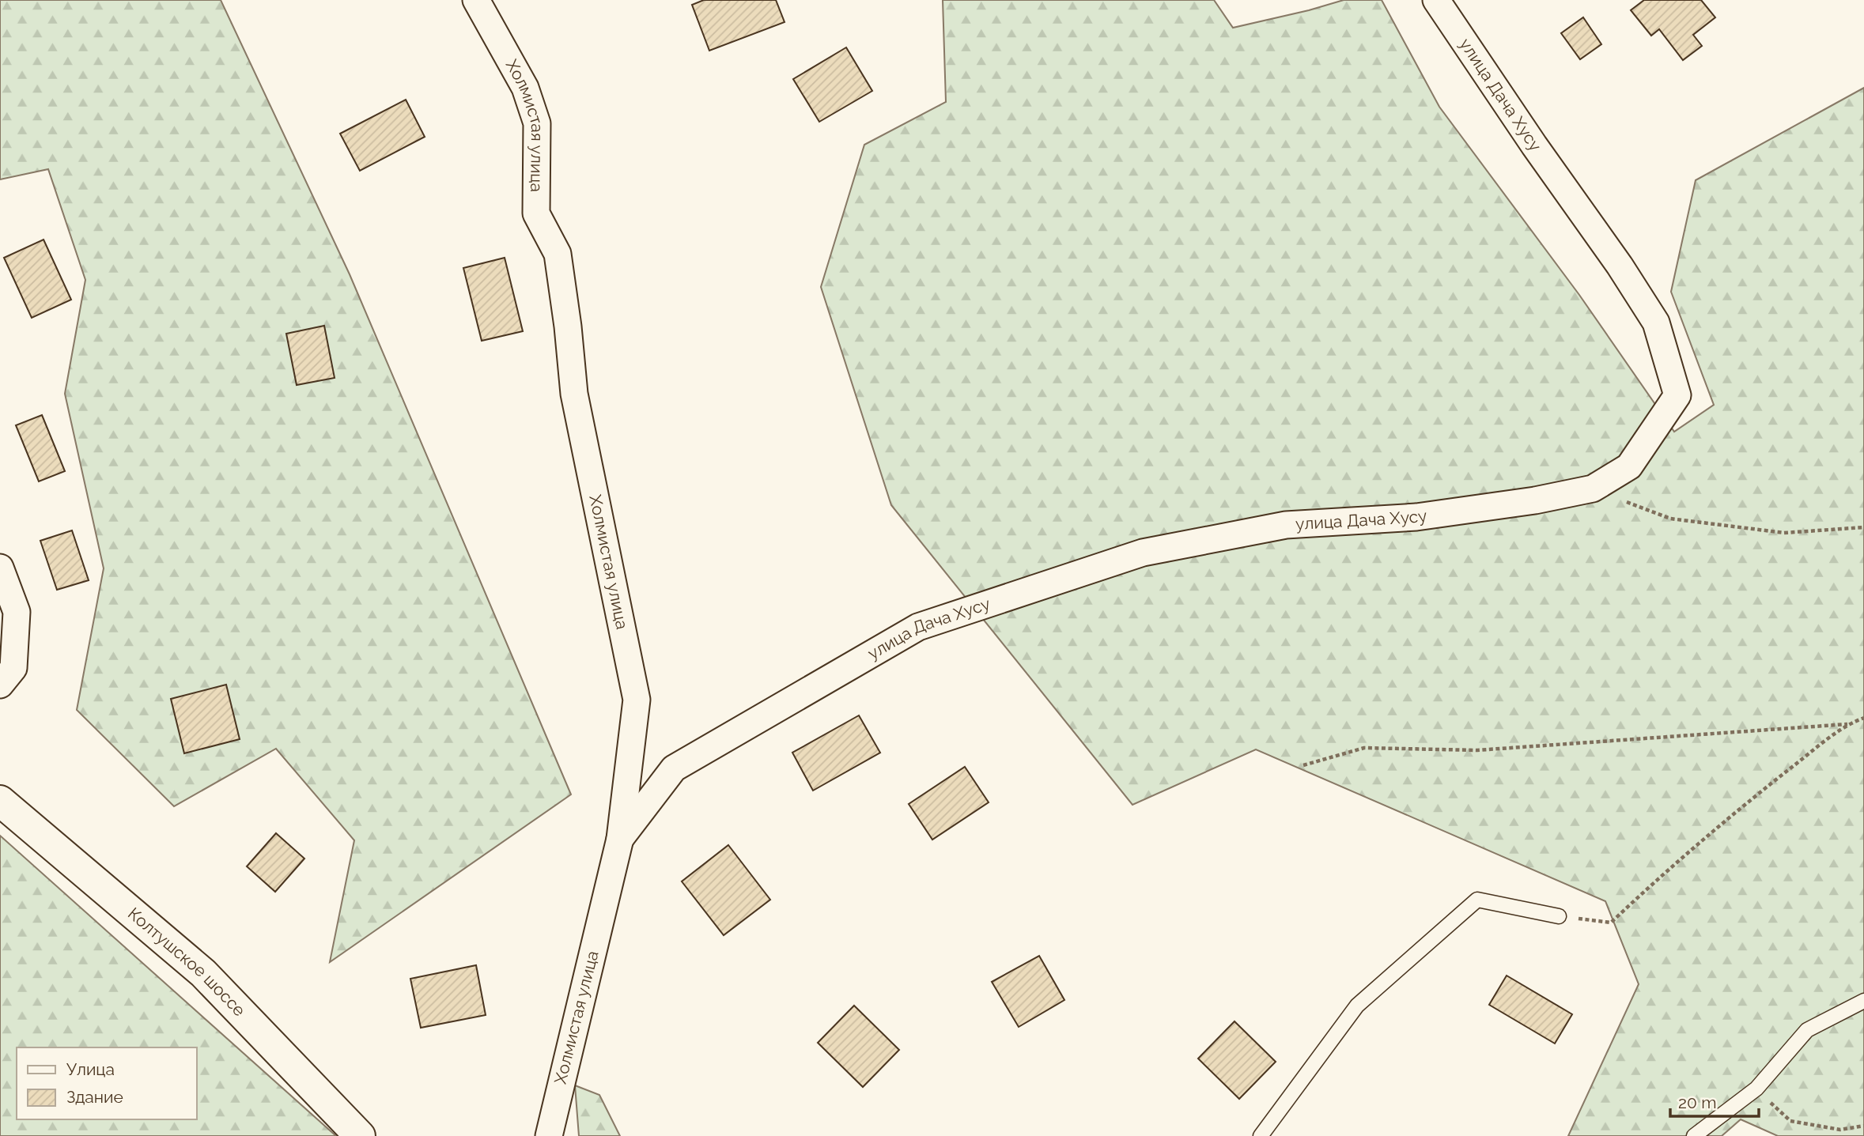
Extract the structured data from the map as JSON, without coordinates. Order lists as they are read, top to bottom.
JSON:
{
  "streets": {
    "street": ["улица Дача Хусу", "Холмистая улица", "Колтушское шоссе"]
  },
  "crossings": [
    ["улица Дача Хусу", "Холмистая улица"]
  ],
  "legend": ["Улица", "Здание"],
  "scale_bar": "20 m"
}
